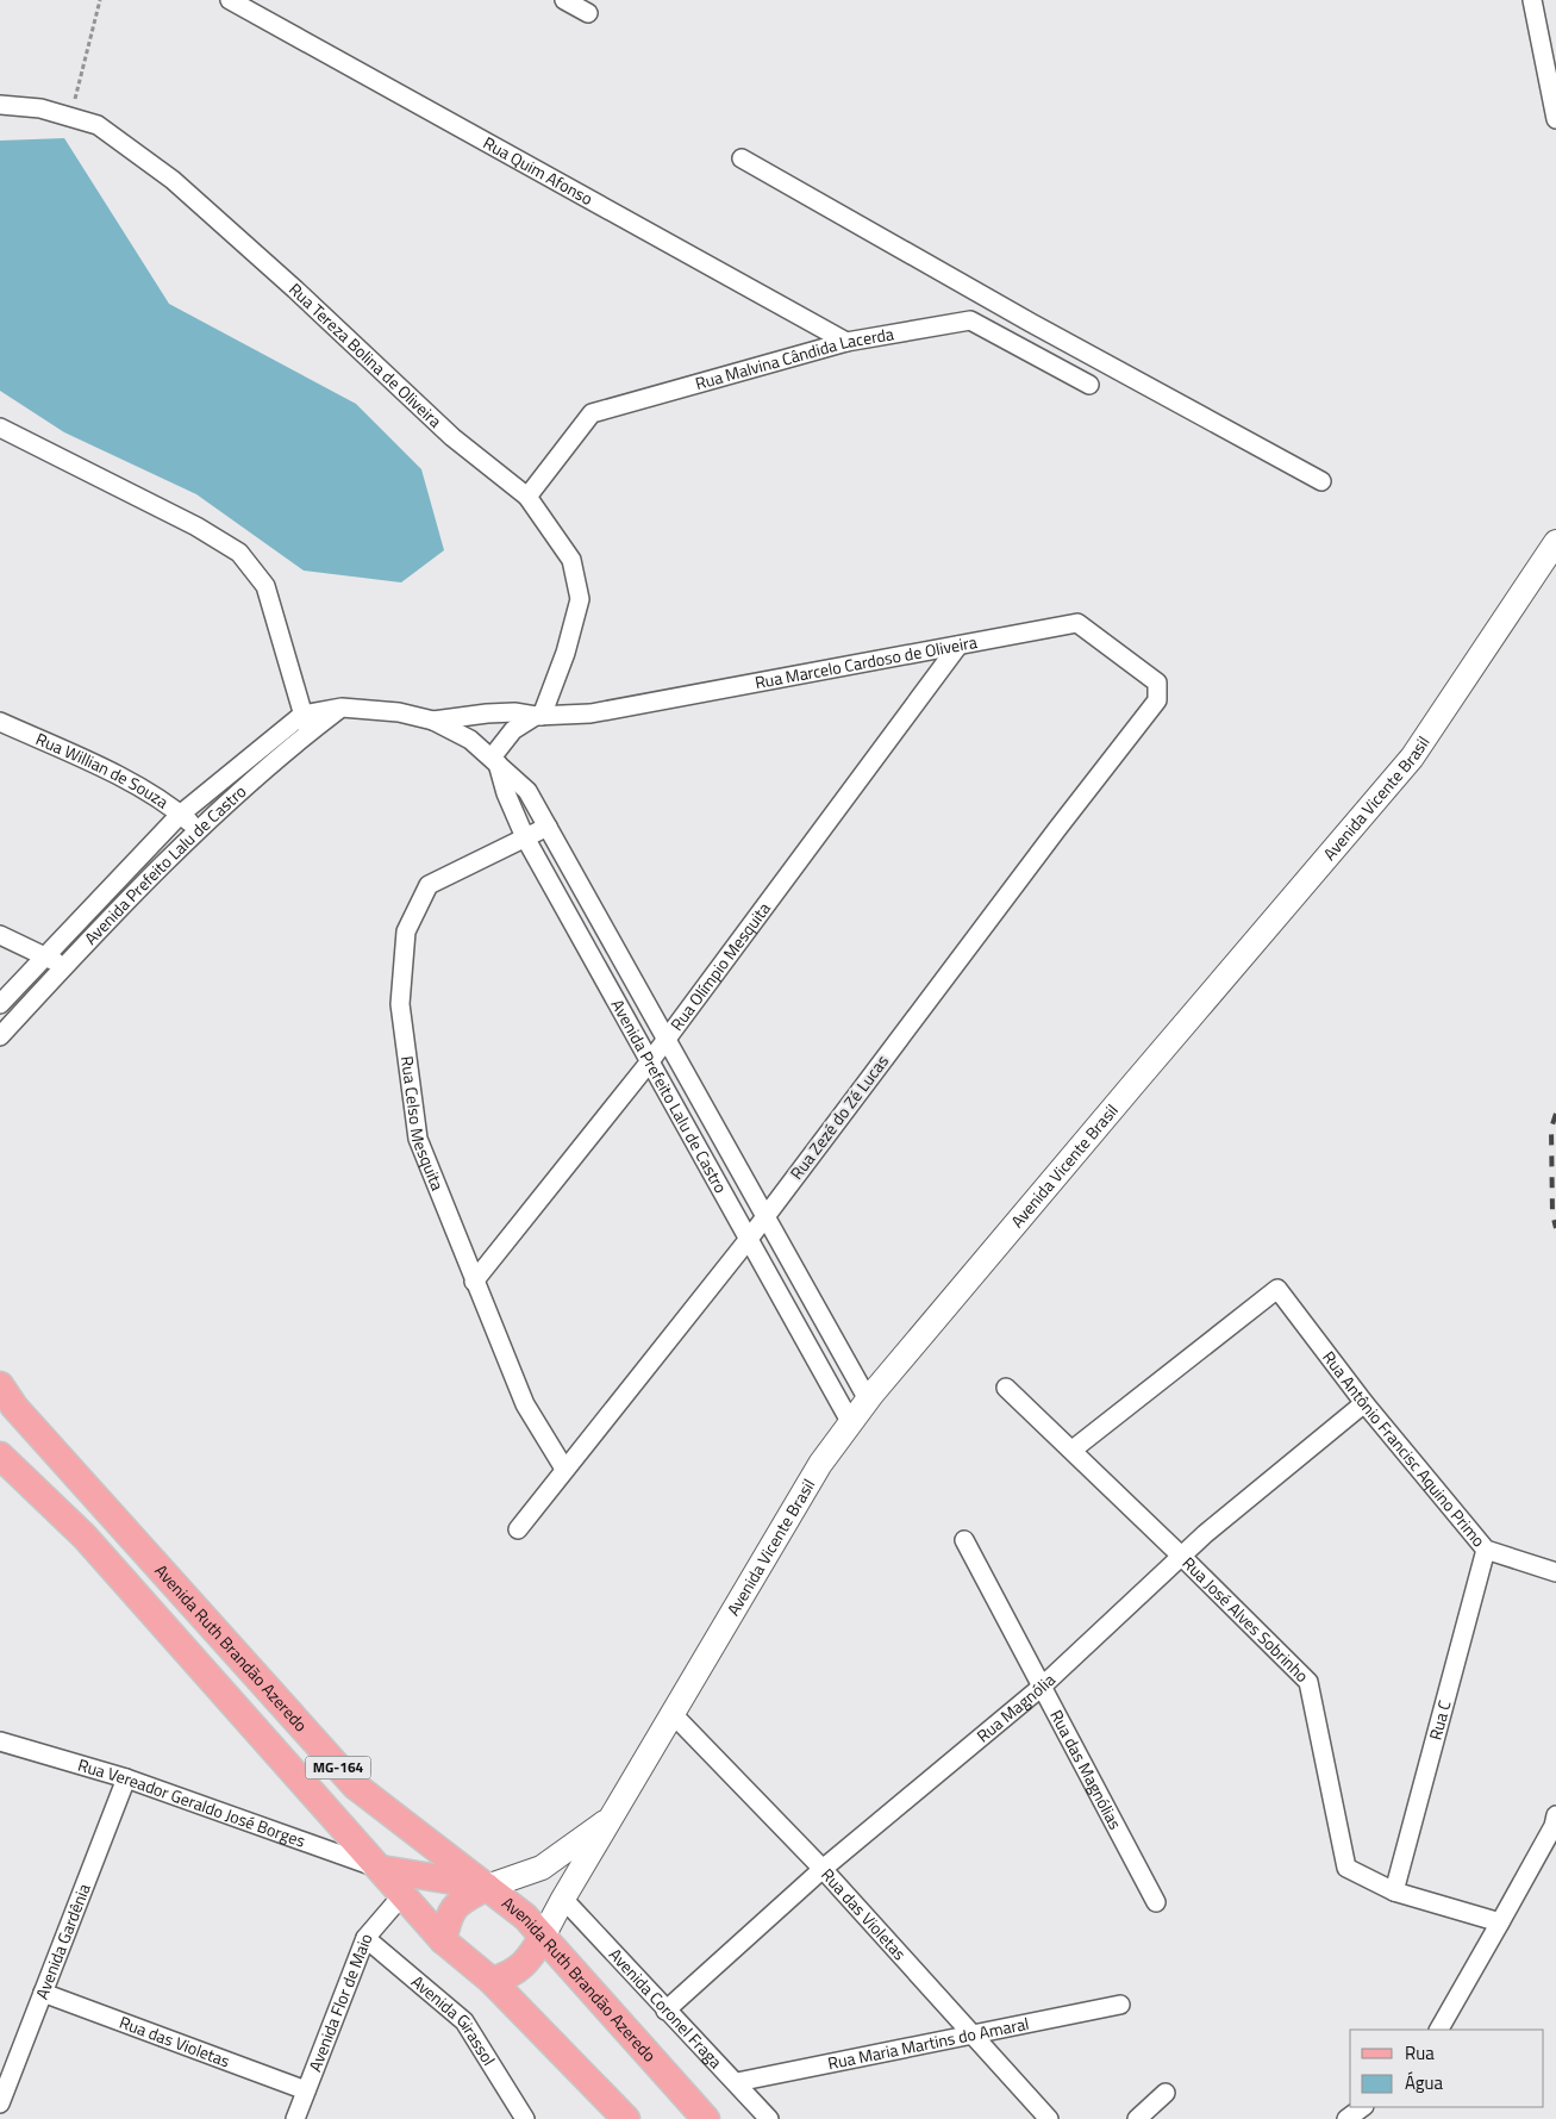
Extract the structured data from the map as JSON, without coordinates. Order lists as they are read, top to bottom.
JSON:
{
  "streets": {
    "main road": ["Avenida Ruth Brandão Azeredo", "MG-164"],
    "street": [
      "Rua Quim Afonso",
      "Rua Tereza Bolina de Oliveira",
      "Rua Malvina Cândida Lacerda",
      "Rua Marcelo Cardoso de Oliveira",
      "Rua Willian de Souza",
      "Avenida Vicente Brasil",
      "Avenida Prefeito Lalu de Castro",
      "Rua Olímpio Mesquita",
      "Rua Zezé do Zé Lucas",
      "Rua Celso Mesquita",
      "Rua Antônio Francisc Aquino Primo",
      "Rua José Alves Sobrinho",
      "Rua Magnólia",
      "Rua C",
      "Rua das Magnólias",
      "Rua Vereador Geraldo José Borges",
      "Rua das Violetas",
      "Avenida Gardênia",
      "Avenida Flor de Maio",
      "Avenida Coronel Fraga",
      "Avenida Girassol",
      "Rua Maria Martins do Amaral"
    ]
  },
  "crossings": [
    ["Rua Quim Afonso", "Rua Malvina Cândida Lacerda"],
    ["Rua Tereza Bolina de Oliveira", "Rua Malvina Cândida Lacerda"],
    ["Rua Tereza Bolina de Oliveira", "Rua Marcelo Cardoso de Oliveira"],
    ["Rua Marcelo Cardoso de Oliveira", "Rua Olímpio Mesquita"],
    ["Rua Marcelo Cardoso de Oliveira", "Rua Zezé do Zé Lucas"],
    ["Rua Willian de Souza", "Avenida Prefeito Lalu de Castro"],
    ["Avenida Vicente Brasil", "Avenida Prefeito Lalu de Castro"],
    ["Avenida Vicente Brasil", "Avenida Ruth Brandão Azeredo"],
    ["Avenida Vicente Brasil", "Rua das Violetas"],
    ["Avenida Vicente Brasil", "Avenida Coronel Fraga"],
    ["Avenida Prefeito Lalu de Castro", "Rua Olímpio Mesquita"],
    ["Avenida Prefeito Lalu de Castro", "Rua Zezé do Zé Lucas"],
    ["Avenida Prefeito Lalu de Castro", "Rua Celso Mesquita"],
    ["Rua Olímpio Mesquita", "Rua Celso Mesquita"],
    ["Rua Zezé do Zé Lucas", "Rua Celso Mesquita"],
    ["Rua Antônio Francisc Aquino Primo", "Rua José Alves Sobrinho"],
    ["Rua Antônio Francisc Aquino Primo", "Rua Magnólia"],
    ["Rua Antônio Francisc Aquino Primo", "Rua C"],
    ["Rua José Alves Sobrinho", "Rua Magnólia"],
    ["Rua José Alves Sobrinho", "Rua C"],
    ["Avenida Ruth Brandão Azeredo", "Rua Vereador Geraldo José Borges"],
    ["Avenida Ruth Brandão Azeredo", "Avenida Flor de Maio"],
    ["Rua Magnólia", "Rua das Magnólias"],
    ["Rua Magnólia", "Rua das Violetas"],
    ["Rua Magnólia", "Avenida Coronel Fraga"],
    ["Rua Vereador Geraldo José Borges", "Avenida Gardênia"],
    ["Rua das Violetas", "Avenida Gardênia"],
    ["Rua das Violetas", "Avenida Flor de Maio"],
    ["Rua das Violetas", "Rua Maria Martins do Amaral"],
    ["Avenida Flor de Maio", "Avenida Girassol"],
    ["Avenida Coronel Fraga", "Rua Maria Martins do Amaral"]
  ],
  "legend": ["Rua", "Água"]
}
